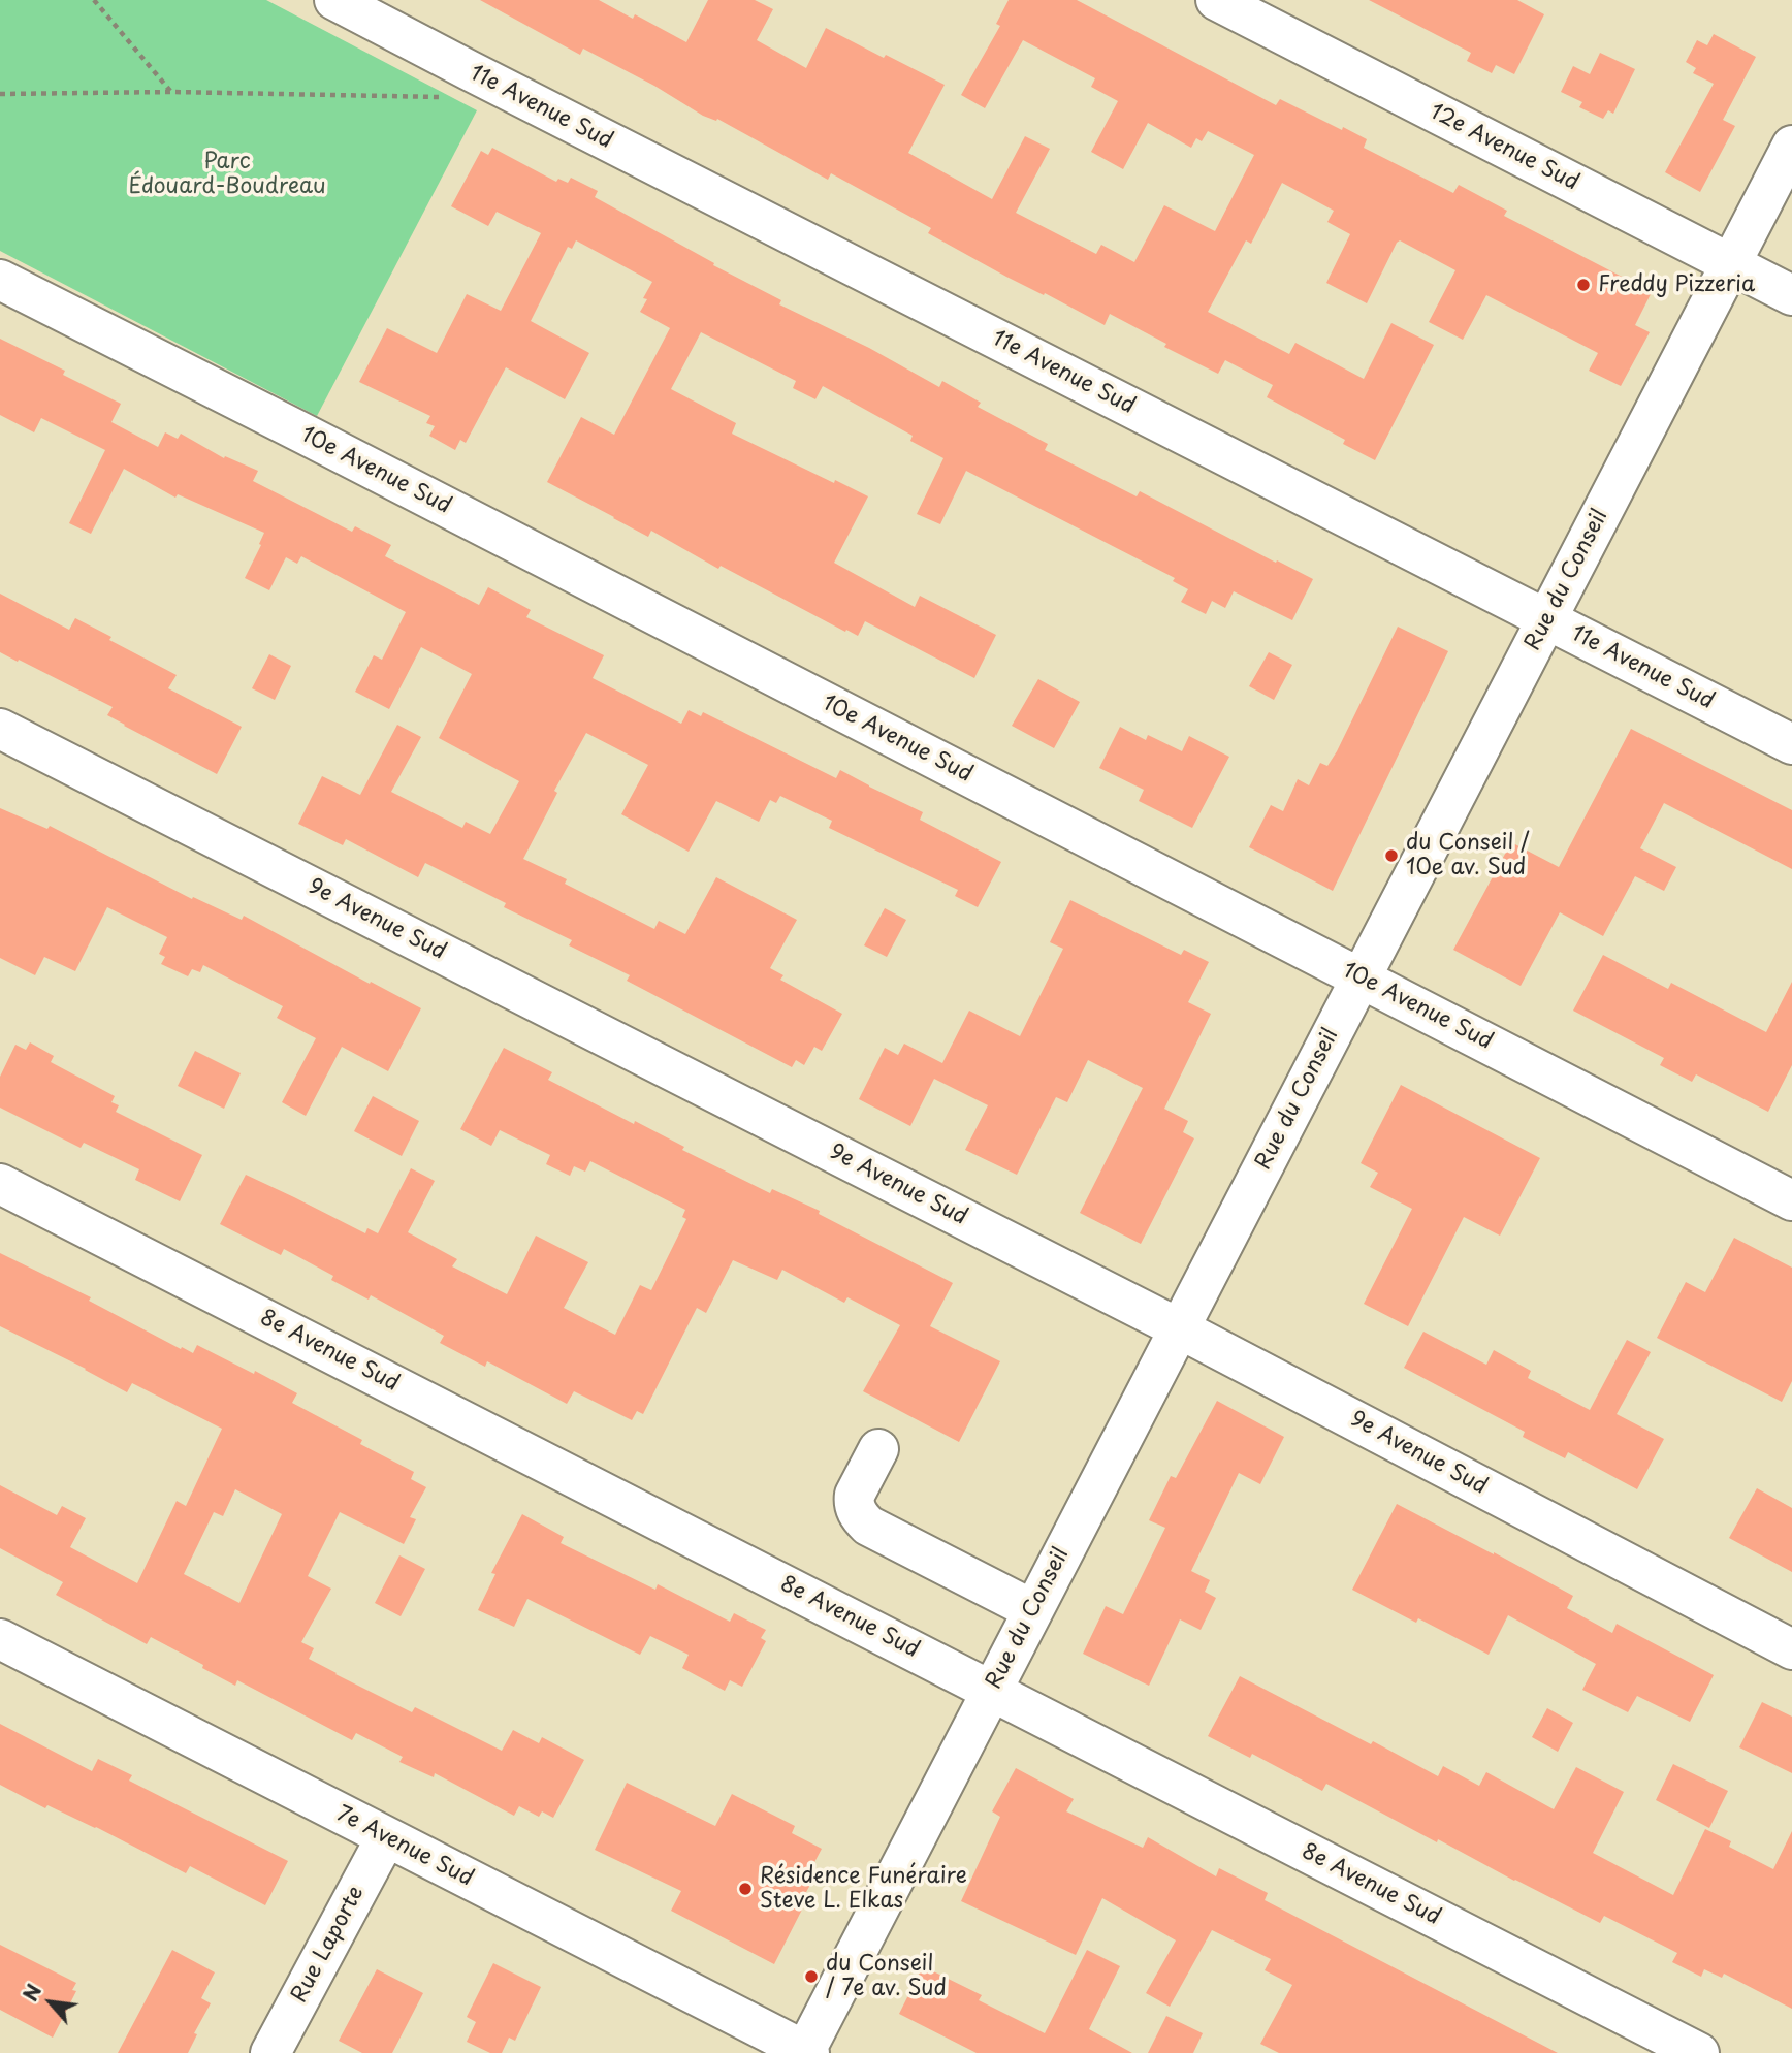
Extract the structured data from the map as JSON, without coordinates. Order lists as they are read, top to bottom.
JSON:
{
  "streets": {
    "street": [
      "11e Avenue Sud",
      "12e Avenue Sud",
      "10e Avenue Sud",
      "Rue du Conseil",
      "9e Avenue Sud",
      "8e Avenue Sud",
      "7e Avenue Sud",
      "Rue Laporte"
    ]
  },
  "crossings": [
    ["11e Avenue Sud", "Rue du Conseil"],
    ["12e Avenue Sud", "Rue du Conseil"],
    ["10e Avenue Sud", "Rue du Conseil"],
    ["Rue du Conseil", "9e Avenue Sud"],
    ["Rue du Conseil", "8e Avenue Sud"],
    ["Rue du Conseil", "7e Avenue Sud"],
    ["7e Avenue Sud", "Rue Laporte"]
  ],
  "parks": ["Parc Édouard-Boudreau"],
  "places": [
    "Freddy Pizzeria",
    "du Conseil / 10e av. Sud",
    "Résidence Funéraire Steve L. Elkas",
    "du Conseil / 7e av. Sud"
  ],
  "north": "top left"
}
